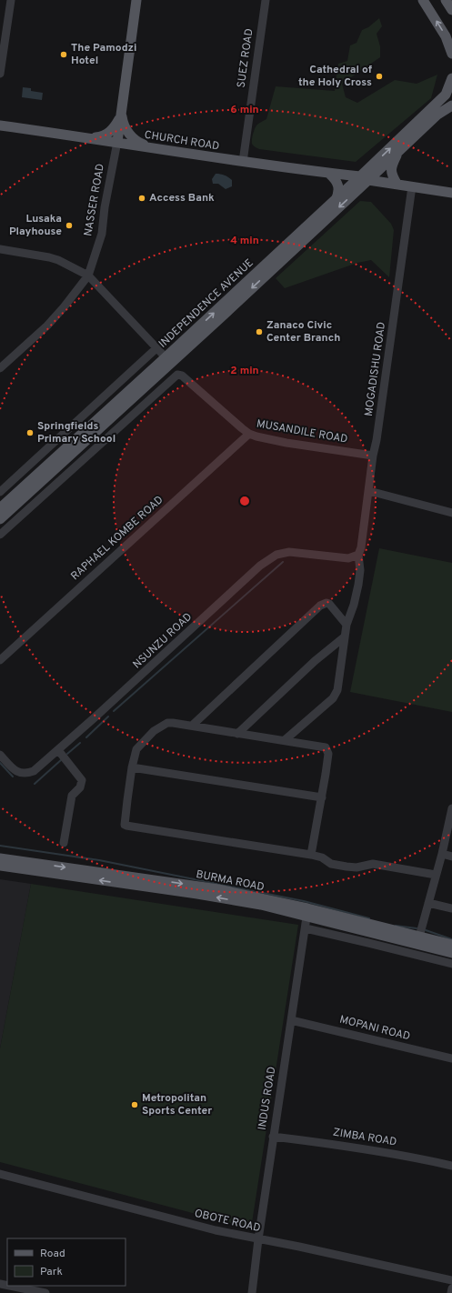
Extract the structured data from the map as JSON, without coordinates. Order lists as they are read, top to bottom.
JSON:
{
  "streets": {
    "main road": [
      "CHURCH ROAD",
      "NASSER ROAD",
      "INDEPENDENCE AVENUE",
      "BURMA ROAD"
    ],
    "street": [
      "SUEZ ROAD",
      "MOGADISHU ROAD",
      "MUSANDILE ROAD",
      "RAPHAEL KOMBE ROAD",
      "NSUNZU ROAD",
      "MOPANI ROAD",
      "INDUS ROAD",
      "ZIMBA ROAD",
      "OBOTE ROAD"
    ]
  },
  "crossings": [
    ["SUEZ ROAD", "CHURCH ROAD"],
    ["CHURCH ROAD", "NASSER ROAD"],
    ["CHURCH ROAD", "INDEPENDENCE AVENUE"],
    ["CHURCH ROAD", "MOGADISHU ROAD"],
    ["MOGADISHU ROAD", "MUSANDILE ROAD"],
    ["MOGADISHU ROAD", "NSUNZU ROAD"],
    ["MUSANDILE ROAD", "RAPHAEL KOMBE ROAD"],
    ["BURMA ROAD", "INDUS ROAD"],
    ["MOPANI ROAD", "INDUS ROAD"],
    ["INDUS ROAD", "ZIMBA ROAD"],
    ["INDUS ROAD", "OBOTE ROAD"]
  ],
  "places": [
    "The Pamodzi Hotel",
    "Cathedral of the Holy Cross",
    "Access Bank",
    "Lusaka Playhouse",
    "Zanaco Civic Center Branch",
    "Springfields Primary School",
    "Metropolitan Sports Center"
  ],
  "legend": ["Road", "Park"],
  "rings": ["6 min", "4 min", "2 min"]
}
